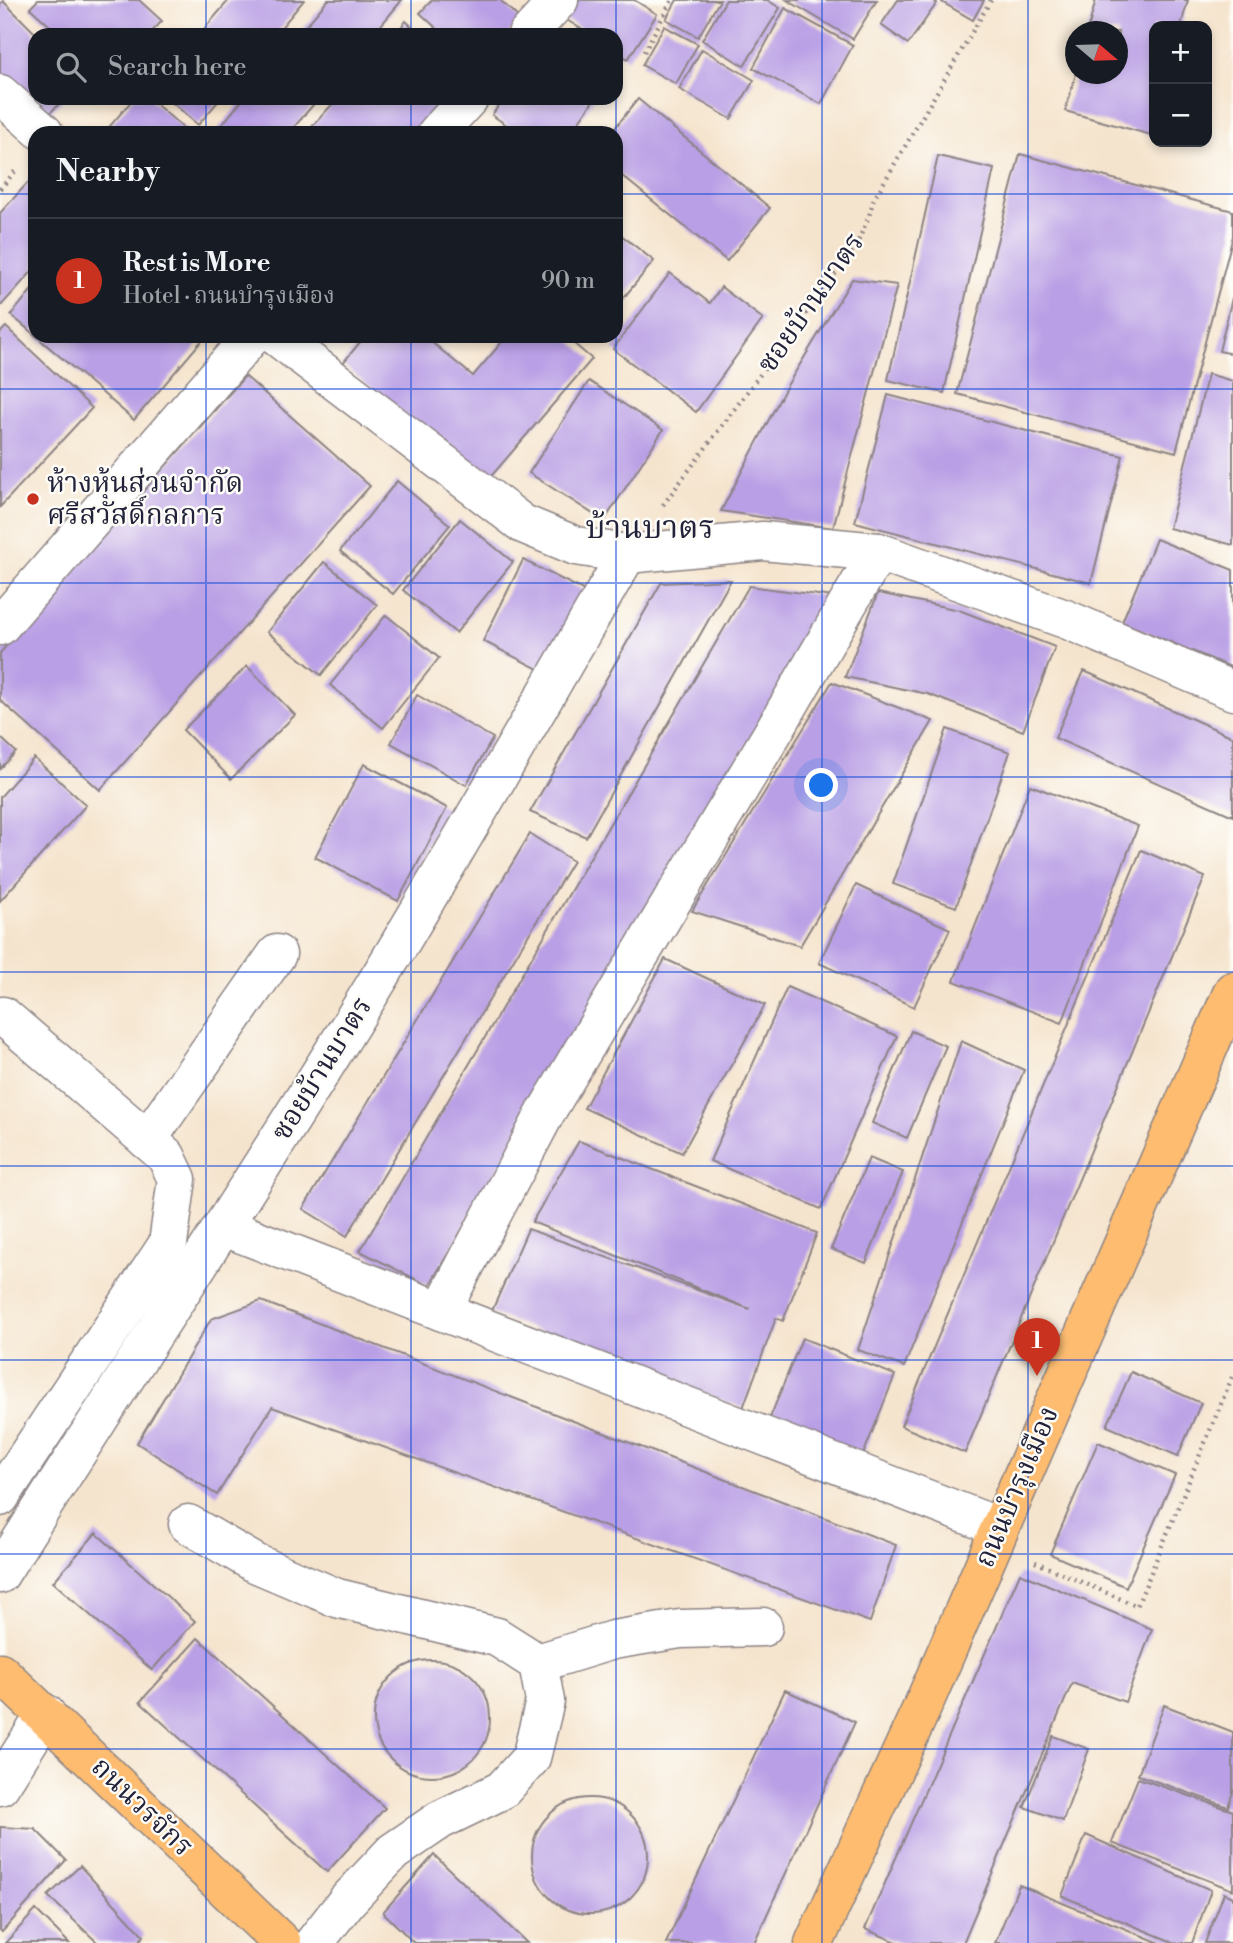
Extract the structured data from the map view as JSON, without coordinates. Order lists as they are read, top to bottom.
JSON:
{
  "streets": {
    "main road": ["ถนนบำรุงเมือง", "ถนนวรจักร"],
    "street": ["ซอยบ้านบาตร"]
  },
  "districts": ["บ้านบาตร"],
  "places": ["ห้างหุ้นส่วนจำกัด ศรีสวัสดิ์กลการ"],
  "north": "right",
  "page": {
    "map_buttons": ["+", "−"],
    "search": "Search here",
    "heading": "Nearby",
    "list": [
      {
        "mark": "1",
        "name": "Rest is More",
        "note": "Hotel · ถนนบำรุงเมือง",
        "value": "90 m"
      }
    ],
    "pins": "1"
  }
}
